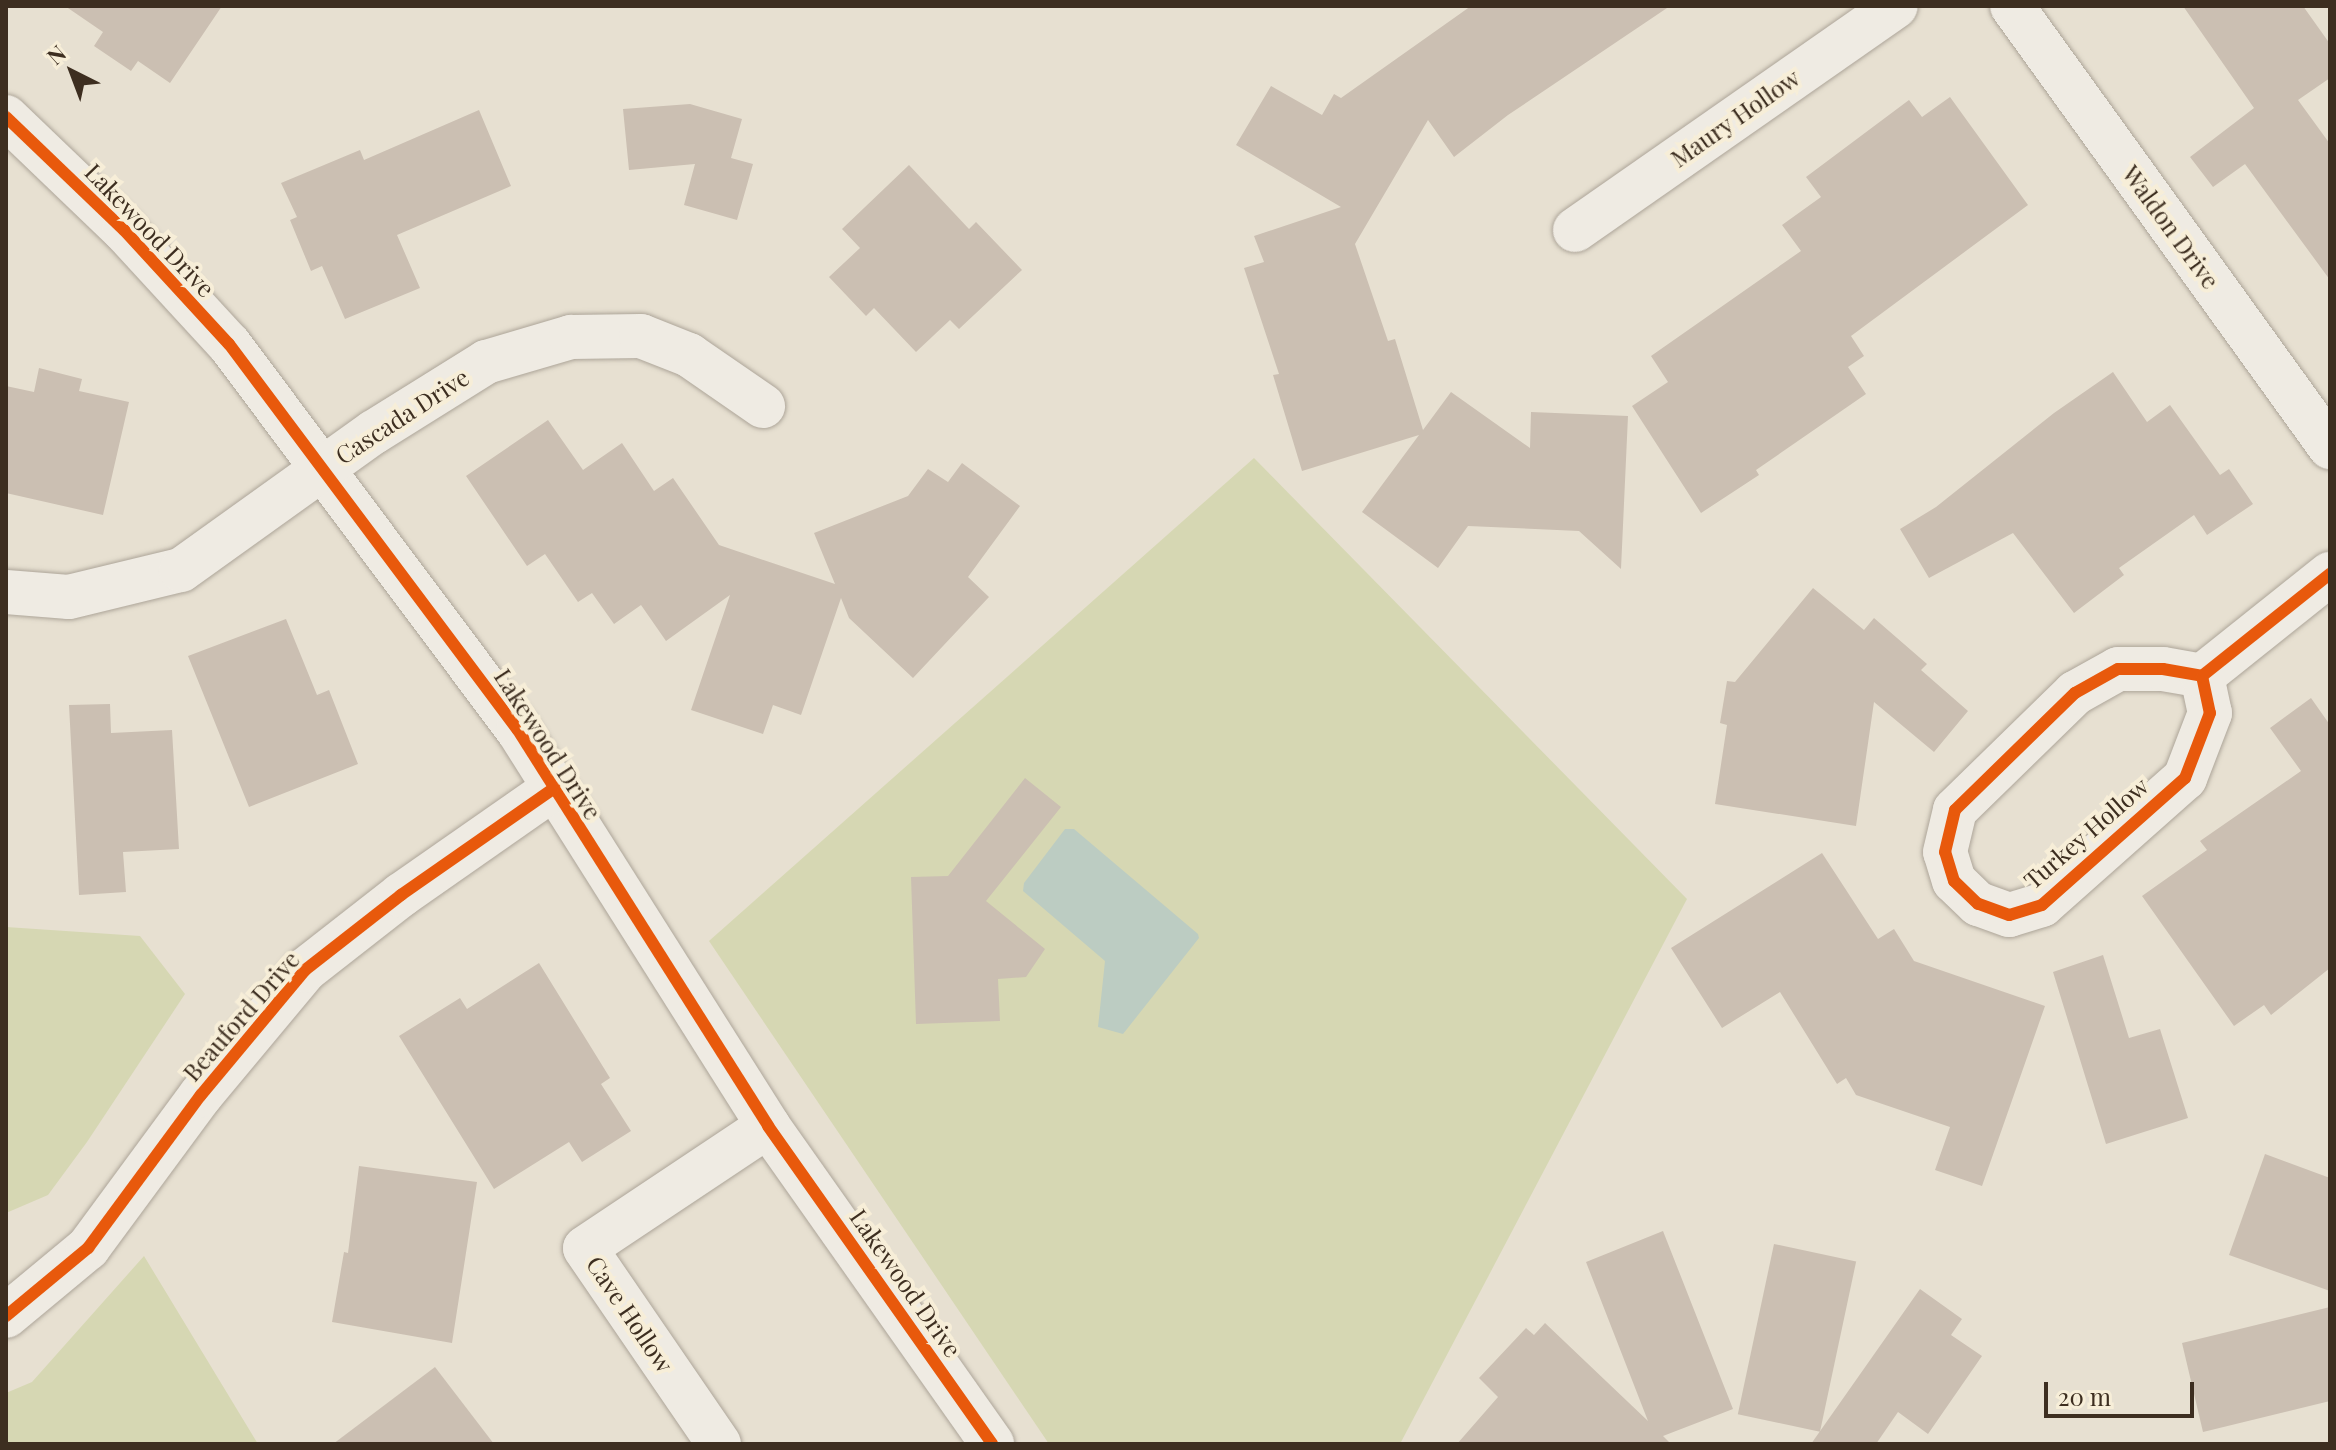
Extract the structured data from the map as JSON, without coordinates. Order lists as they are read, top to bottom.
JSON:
{
  "streets": {
    "street": [
      "Maury Hollow",
      "Waldon Drive",
      "Lakewood Drive",
      "Cascada Drive",
      "Turkey Hollow",
      "Beauford Drive",
      "Cave Hollow"
    ]
  },
  "crossings": [
    ["Lakewood Drive", "Cascada Drive"],
    ["Lakewood Drive", "Beauford Drive"],
    ["Lakewood Drive", "Cave Hollow"]
  ],
  "scale_bar": "20 m",
  "north": "top left"
}
